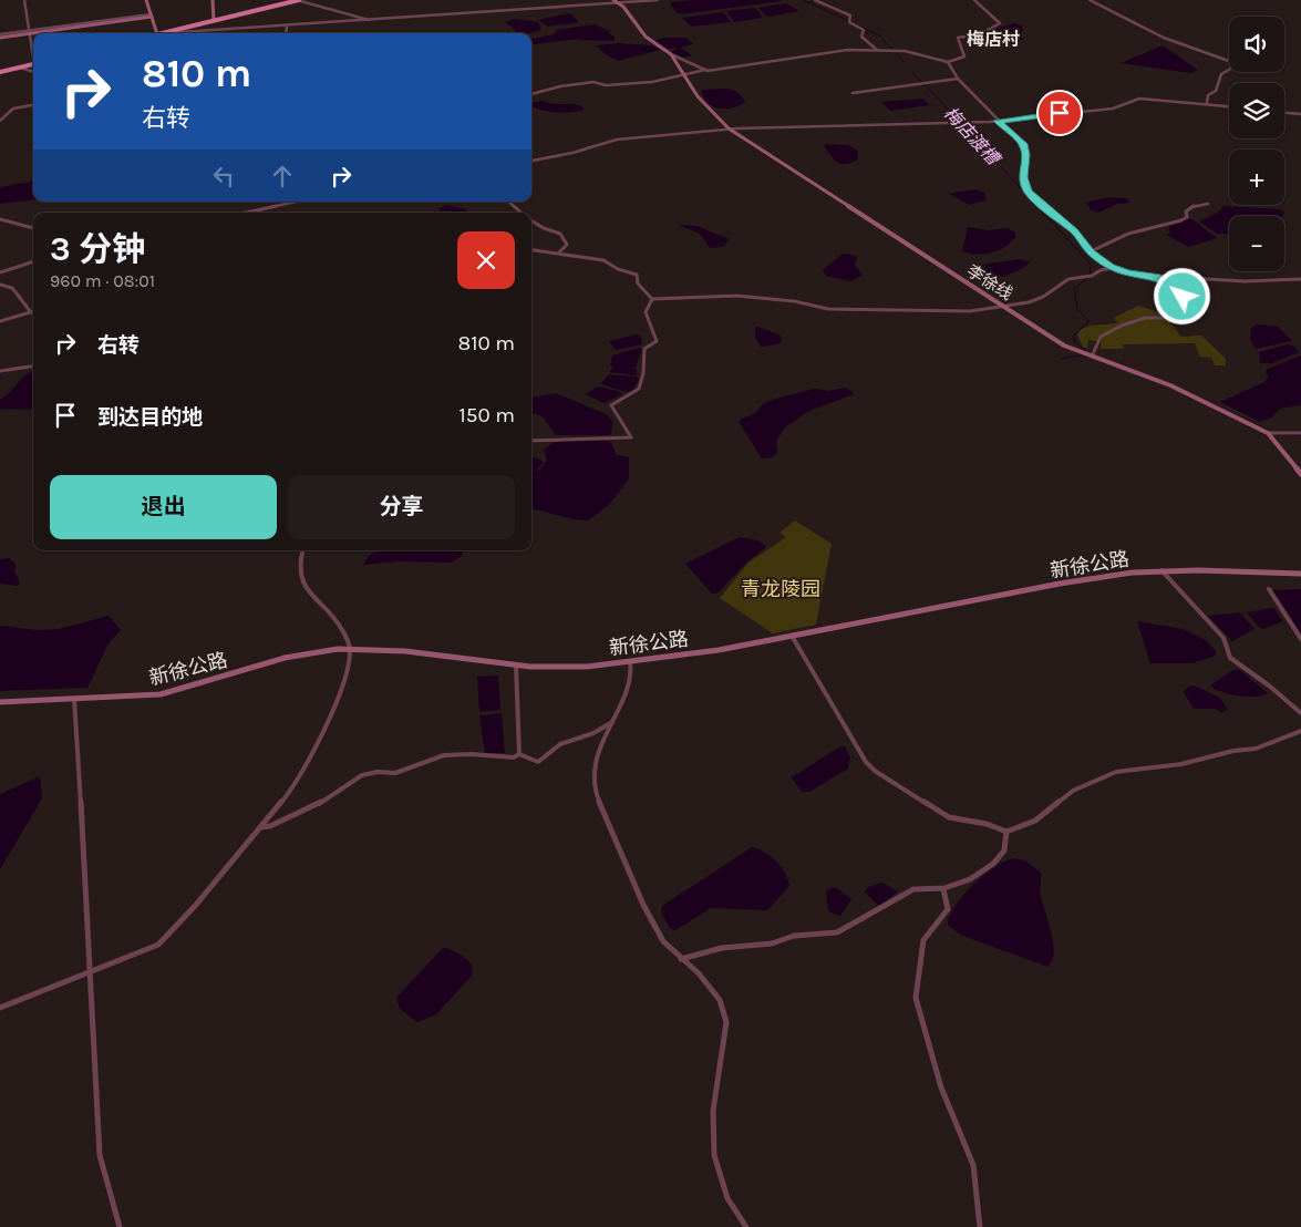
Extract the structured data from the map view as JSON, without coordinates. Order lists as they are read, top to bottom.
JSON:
{
  "streets": {
    "main road": ["李徐线", "新徐公路"]
  },
  "districts": ["梅店村"],
  "water": ["梅店渡槽"],
  "parks": ["青龙陵园"],
  "page": {
    "map_buttons": ["+", "−"],
    "turn": ["810 m", "右转"],
    "heading": ["3 分钟", "960 m · 08:01"],
    "list": [
      {
        "name": "右转",
        "value": "810 m"
      },
      {
        "name": "到达目的地",
        "value": "150 m"
      }
    ],
    "buttons": ["退出", "分享"]
  }
}
